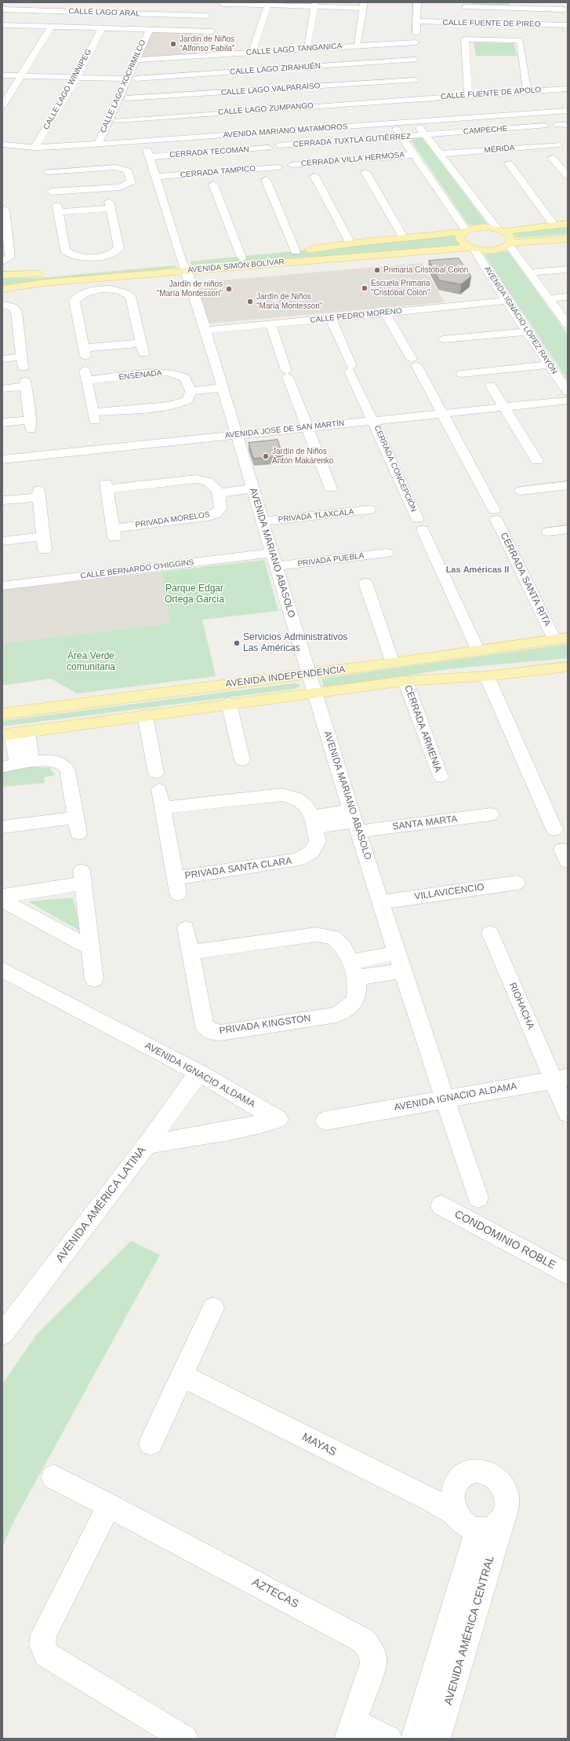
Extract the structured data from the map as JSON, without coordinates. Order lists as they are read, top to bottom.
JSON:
{
  "streets": {
    "main road": ["AVENIDA SIMÓN BOLÍVAR", "AVENIDA INDEPENDENCIA"],
    "street": [
      "CALLE LAGO ARAL",
      "CALLE FUENTE DE PIREO",
      "CALLE LAGO TANGANICA",
      "CALLE LAGO ZIRAHUÉN",
      "CALLE LAGO XOCHIMILCO",
      "CALLE LAGO WINNIPEG",
      "CALLE LAGO VALPARAÍSO",
      "CALLE FUENTE DE APOLO",
      "CALLE LAGO ZUMPANGO",
      "CAMPECHE",
      "AVENIDA MARIANO MATAMOROS",
      "CERRADA TUXTLA GUTIÉRREZ",
      "MÉRIDA",
      "CERRADA TECOMAN",
      "CERRADA VILLA HERMOSA",
      "CERRADA TAMPICO",
      "CALLE PEDRO MORENO",
      "AVENIDA IGNACIO LÓPEZ RAYÓN",
      "ENSENADA",
      "AVENIDA JOSÉ DE SAN MARTÍN",
      "CERRADA CONCEPCIÓN",
      "PRIVADA TLAXCALA",
      "PRIVADA MORELOS",
      "AVENIDA MARIANO ABASOLO",
      "PRIVADA PUEBLA",
      "CALLE BERNARDO O'HIGGINS",
      "CERRADA SANTA RITA",
      "CERRADA ARMENIA",
      "SANTA MARTA",
      "PRIVADA SANTA CLARA",
      "VILLAVICENCIO",
      "RIOHACHA",
      "PRIVADA KINGSTON",
      "AVENIDA IGNACIO ALDAMA",
      "AVENIDA AMÉRICA LATINA",
      "CONDOMINIO ROBLE",
      "MAYAS",
      "AZTECAS",
      "AVENIDA AMÉRICA CENTRAL"
    ]
  },
  "crossings": [
    ["CALLE LAGO TANGANICA", "CALLE LAGO ZIRAHUÉN"],
    ["CALLE LAGO TANGANICA", "CALLE LAGO XOCHIMILCO"],
    ["CALLE LAGO ZIRAHUÉN", "CALLE LAGO XOCHIMILCO"],
    ["CALLE LAGO XOCHIMILCO", "CALLE LAGO VALPARAÍSO"],
    ["CALLE LAGO XOCHIMILCO", "CALLE LAGO ZUMPANGO"],
    ["CALLE LAGO XOCHIMILCO", "AVENIDA MARIANO MATAMOROS"],
    ["CALLE LAGO WINNIPEG", "AVENIDA MARIANO MATAMOROS"],
    ["CALLE FUENTE DE APOLO", "CALLE LAGO ZUMPANGO"],
    ["CAMPECHE", "CERRADA TUXTLA GUTIÉRREZ"],
    ["CERRADA TECOMAN", "AVENIDA MARIANO ABASOLO"],
    ["CERRADA TAMPICO", "AVENIDA MARIANO ABASOLO"],
    ["AVENIDA SIMÓN BOLÍVAR", "AVENIDA IGNACIO LÓPEZ RAYÓN"],
    ["AVENIDA SIMÓN BOLÍVAR", "AVENIDA MARIANO ABASOLO"],
    ["CALLE PEDRO MORENO", "AVENIDA IGNACIO LÓPEZ RAYÓN"],
    ["CALLE PEDRO MORENO", "CERRADA CONCEPCIÓN"],
    ["CALLE PEDRO MORENO", "AVENIDA MARIANO ABASOLO"],
    ["CALLE PEDRO MORENO", "CERRADA SANTA RITA"],
    ["AVENIDA JOSÉ DE SAN MARTÍN", "CERRADA CONCEPCIÓN"],
    ["AVENIDA JOSÉ DE SAN MARTÍN", "AVENIDA MARIANO ABASOLO"],
    ["AVENIDA JOSÉ DE SAN MARTÍN", "CERRADA SANTA RITA"],
    ["CERRADA CONCEPCIÓN", "AVENIDA INDEPENDENCIA"],
    ["PRIVADA TLAXCALA", "AVENIDA MARIANO ABASOLO"],
    ["AVENIDA MARIANO ABASOLO", "PRIVADA PUEBLA"],
    ["AVENIDA MARIANO ABASOLO", "CALLE BERNARDO O'HIGGINS"],
    ["AVENIDA MARIANO ABASOLO", "AVENIDA INDEPENDENCIA"],
    ["AVENIDA MARIANO ABASOLO", "SANTA MARTA"],
    ["AVENIDA MARIANO ABASOLO", "VILLAVICENCIO"],
    ["AVENIDA MARIANO ABASOLO", "AVENIDA IGNACIO ALDAMA"],
    ["CERRADA SANTA RITA", "AVENIDA INDEPENDENCIA"],
    ["AVENIDA INDEPENDENCIA", "CERRADA ARMENIA"],
    ["RIOHACHA", "AVENIDA IGNACIO ALDAMA"],
    ["AVENIDA IGNACIO ALDAMA", "AVENIDA AMÉRICA LATINA"],
    ["MAYAS", "AVENIDA AMÉRICA CENTRAL"]
  ],
  "districts": ["Las Américas II"],
  "parks": ["Parque Edgar Ortega García", "Área Verde comunitaria"],
  "places": [
    "Jardín de Niños \"Alfonso Fabila\"",
    "Primaria Cristóbal Colón",
    "Escuela Primaria \"Cristóbal Colón\"",
    "Jardín de niños \"María Montessori\"",
    "Jardín de Niños \"María Montessori\"",
    "Jardín de Niños Antón Makárenko",
    "Servicios Administrativos Las Américas"
  ]
}
